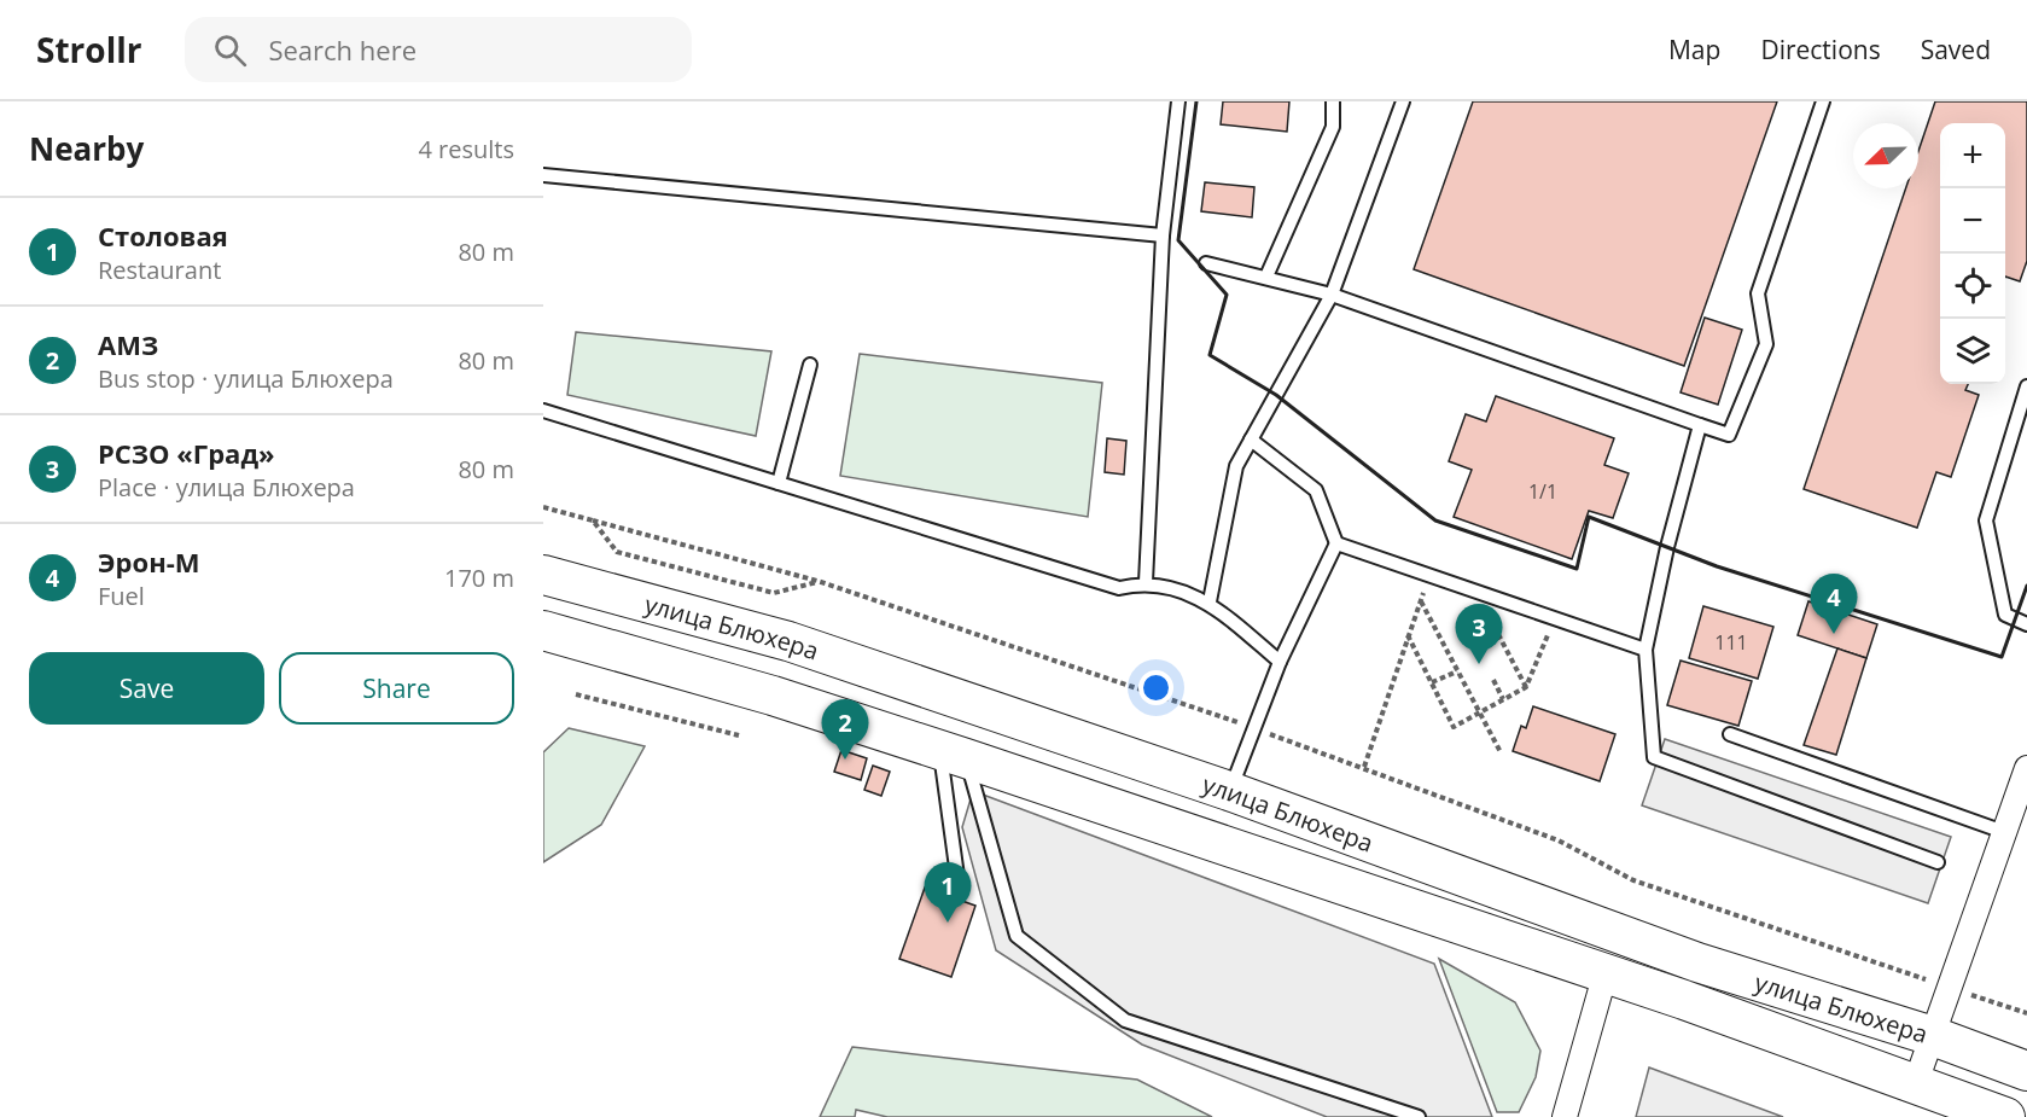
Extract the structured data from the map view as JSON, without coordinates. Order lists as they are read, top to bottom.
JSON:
{
  "streets": {
    "main road": ["улица Блюхера"]
  },
  "house_numbers": ["1/1", "111"],
  "north": "bottom left",
  "page": {
    "header": "Strollr",
    "search": "Search here",
    "nav": ["Map", "Directions", "Saved"],
    "heading": ["Nearby", "4 results"],
    "map_buttons": ["+", "−"],
    "list": [
      {
        "mark": "1",
        "name": "Столовая",
        "note": "Restaurant",
        "value": "80 m"
      },
      {
        "mark": "2",
        "name": "АМЗ",
        "note": "Bus stop · улица Блюхера",
        "value": "80 m"
      },
      {
        "mark": "3",
        "name": "РСЗО «Град»",
        "note": "Place · улица Блюхера",
        "value": "80 m"
      },
      {
        "mark": "4",
        "name": "Эрон-М",
        "note": "Fuel",
        "value": "170 m"
      }
    ],
    "pins": [
      "4",
      "3",
      "2",
      "1"
    ],
    "buttons": ["Save", "Share"]
  }
}
